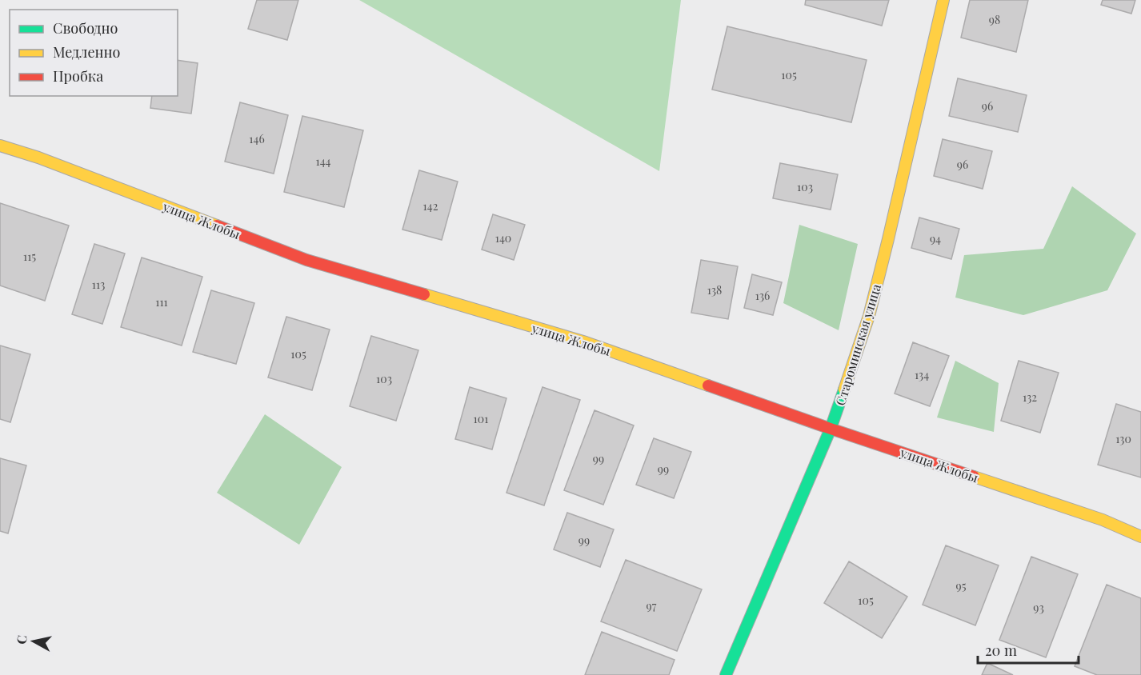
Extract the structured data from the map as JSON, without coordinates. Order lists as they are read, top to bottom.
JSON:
{
  "streets": {
    "street": ["улица Жлобы", "Староминская улица"]
  },
  "crossings": [
    ["улица Жлобы", "Староминская улица"]
  ],
  "house_numbers": [
    "98",
    "105",
    "96",
    "146",
    "144",
    "96",
    "103",
    "142",
    "140",
    "94",
    "115",
    "113",
    "138",
    "136",
    "111",
    "105",
    "134",
    "103",
    "132",
    "101",
    "130",
    "99",
    "99",
    "99",
    "95",
    "105",
    "97",
    "93"
  ],
  "legend": ["Свободно", "Медленно", "Пробка"],
  "scale_bar": "20 m",
  "north": "left"
}
